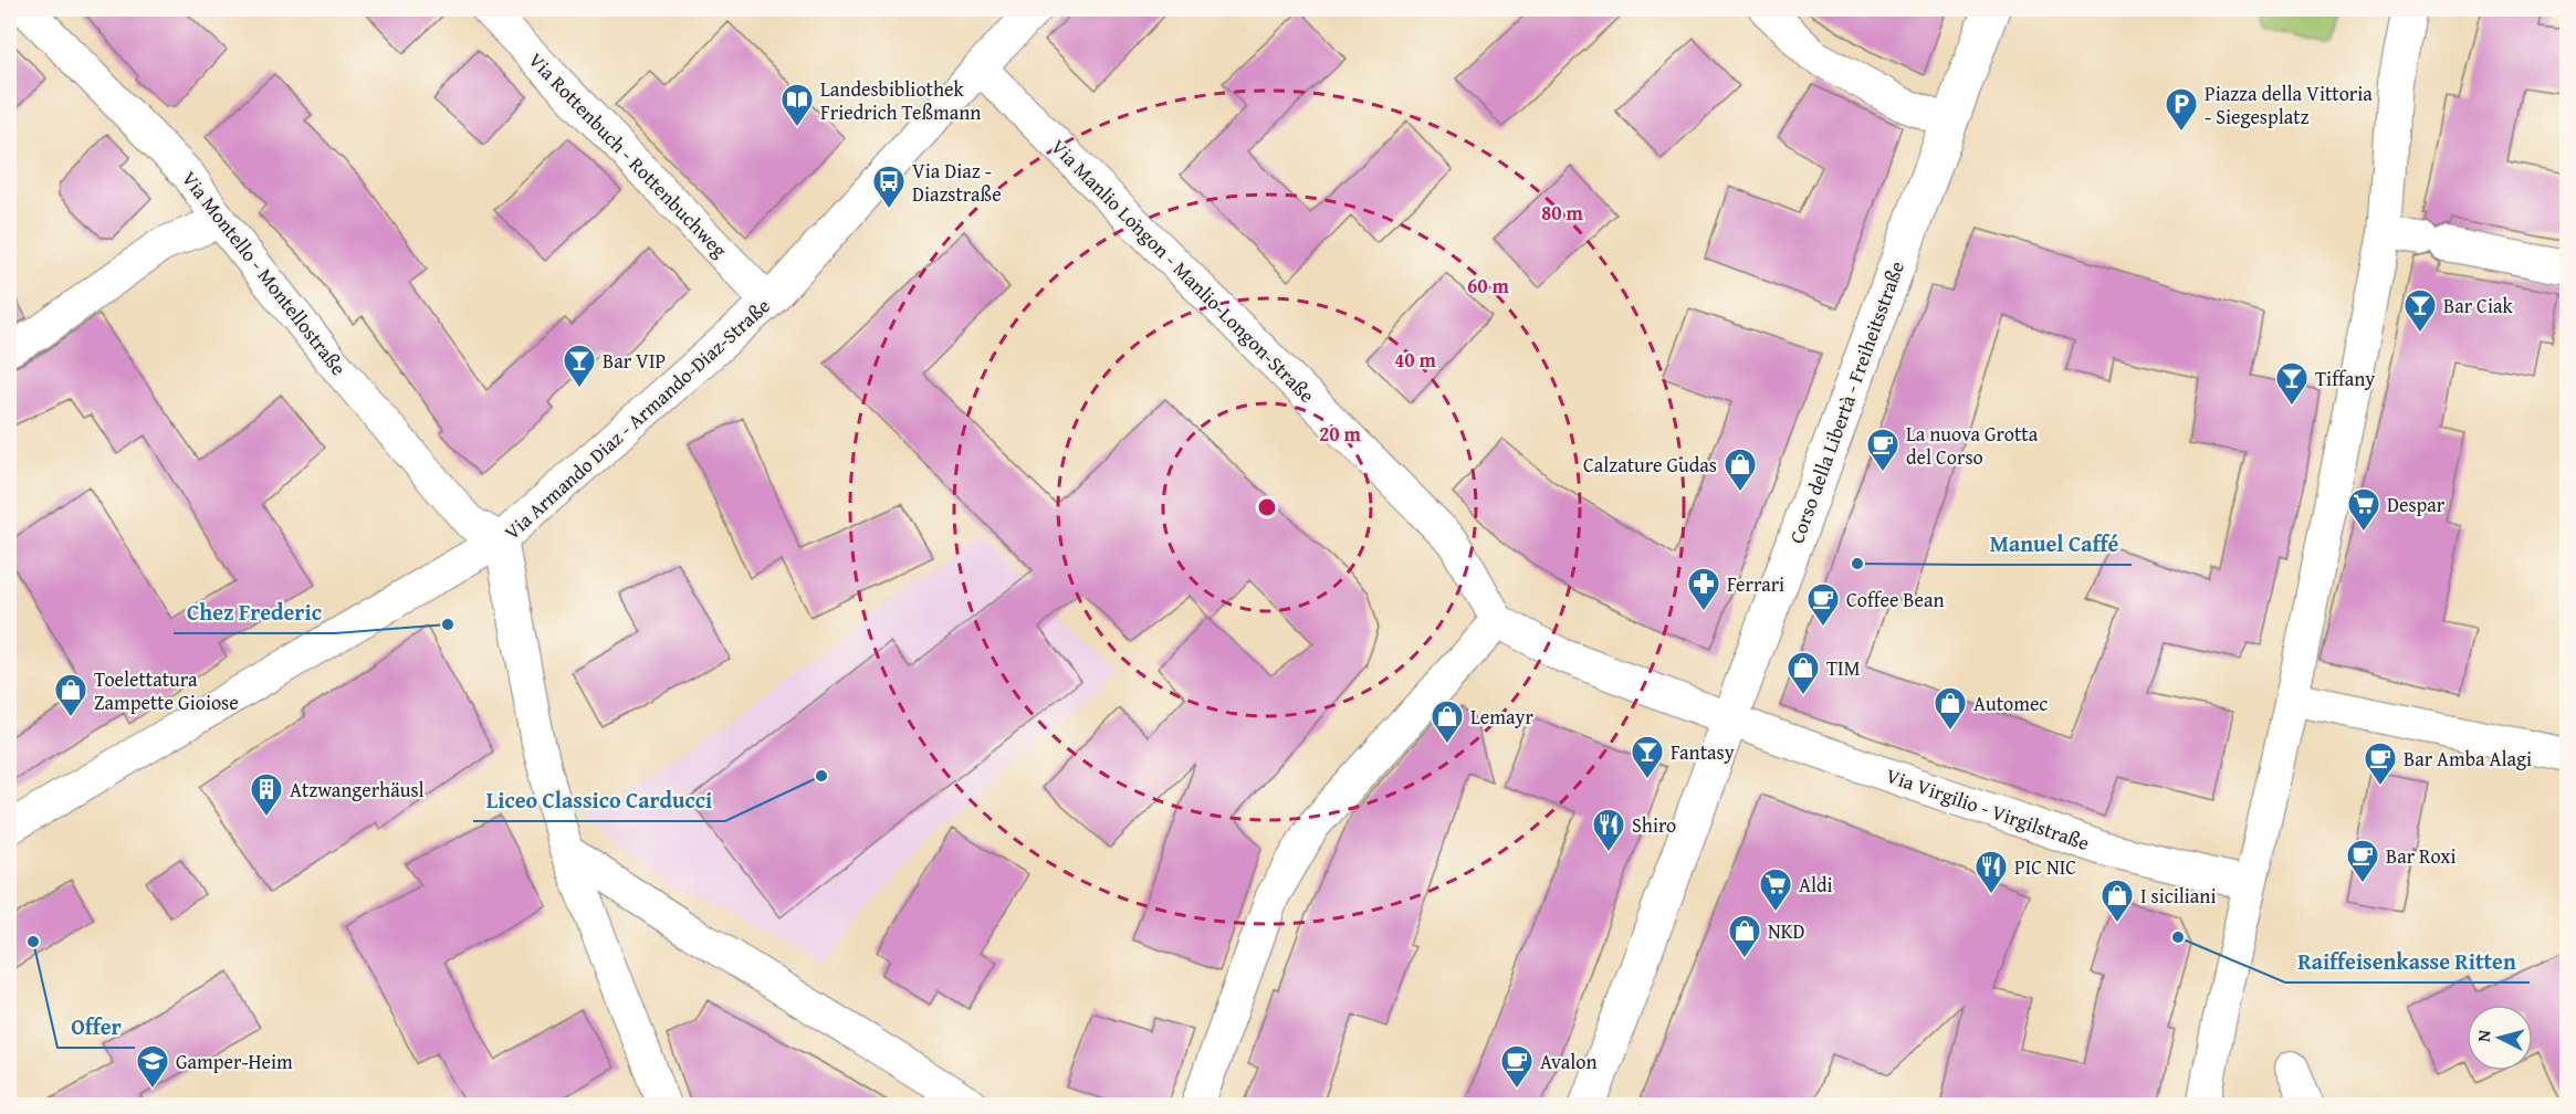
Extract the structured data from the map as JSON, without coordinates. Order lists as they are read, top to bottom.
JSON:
{
  "streets": {
    "main road": ["Corso della Libertà - Freiheitsstraße"],
    "street": [
      "Via Rottenbuch - Rottenbuchweg",
      "Via Manlio Longon - Manlio-Longon-Straße",
      "Via Montello - Montellostraße",
      "Via Armando Diaz - Armando-Diaz-Straße",
      "Via Virgilio - Virgilstraße"
    ]
  },
  "crossings": [
    ["Via Rottenbuch - Rottenbuchweg", "Via Armando Diaz - Armando-Diaz-Straße"],
    ["Via Manlio Longon - Manlio-Longon-Straße", "Via Armando Diaz - Armando-Diaz-Straße"],
    ["Via Montello - Montellostraße", "Via Armando Diaz - Armando-Diaz-Straße"],
    ["Corso della Libertà - Freiheitsstraße", "Via Virgilio - Virgilstraße"]
  ],
  "places": {
    "library": ["Landesbibliothek Friedrich Teßmann"],
    "parking": ["Piazza della Vittoria - Siegesplatz"],
    "bus stop": ["Via Diaz - Diazstraße"],
    "bar": [
      "Bar Ciak",
      "Bar VIP",
      "Tiffany",
      "Fantasy"
    ],
    "cafe": [
      "La nuova Grotta del Corso",
      "Coffee Bean",
      "Bar Amba Alagi",
      "Bar Roxi",
      "Avalon"
    ],
    "shop": [
      "Calzature Gudas",
      "TIM",
      "Toelettatura Zampette Gioiose",
      "Automec",
      "Lemayr",
      "I siciliani",
      "NKD"
    ],
    "supermarket": ["Despar", "Aldi"],
    "other": [
      "Manuel Caffé",
      "Chez Frederic",
      "Liceo Classico Carducci",
      "Raiffeisenkasse Ritten",
      "Offer"
    ],
    "pharmacy": ["Ferrari"],
    "building": ["Atzwangerhäusl"],
    "restaurant": ["Shiro", "PIC NIC"],
    "school or university": ["Gamper-Heim"]
  },
  "north": "left",
  "rings": [
    "80 m",
    "60 m",
    "40 m",
    "20 m"
  ]
}
